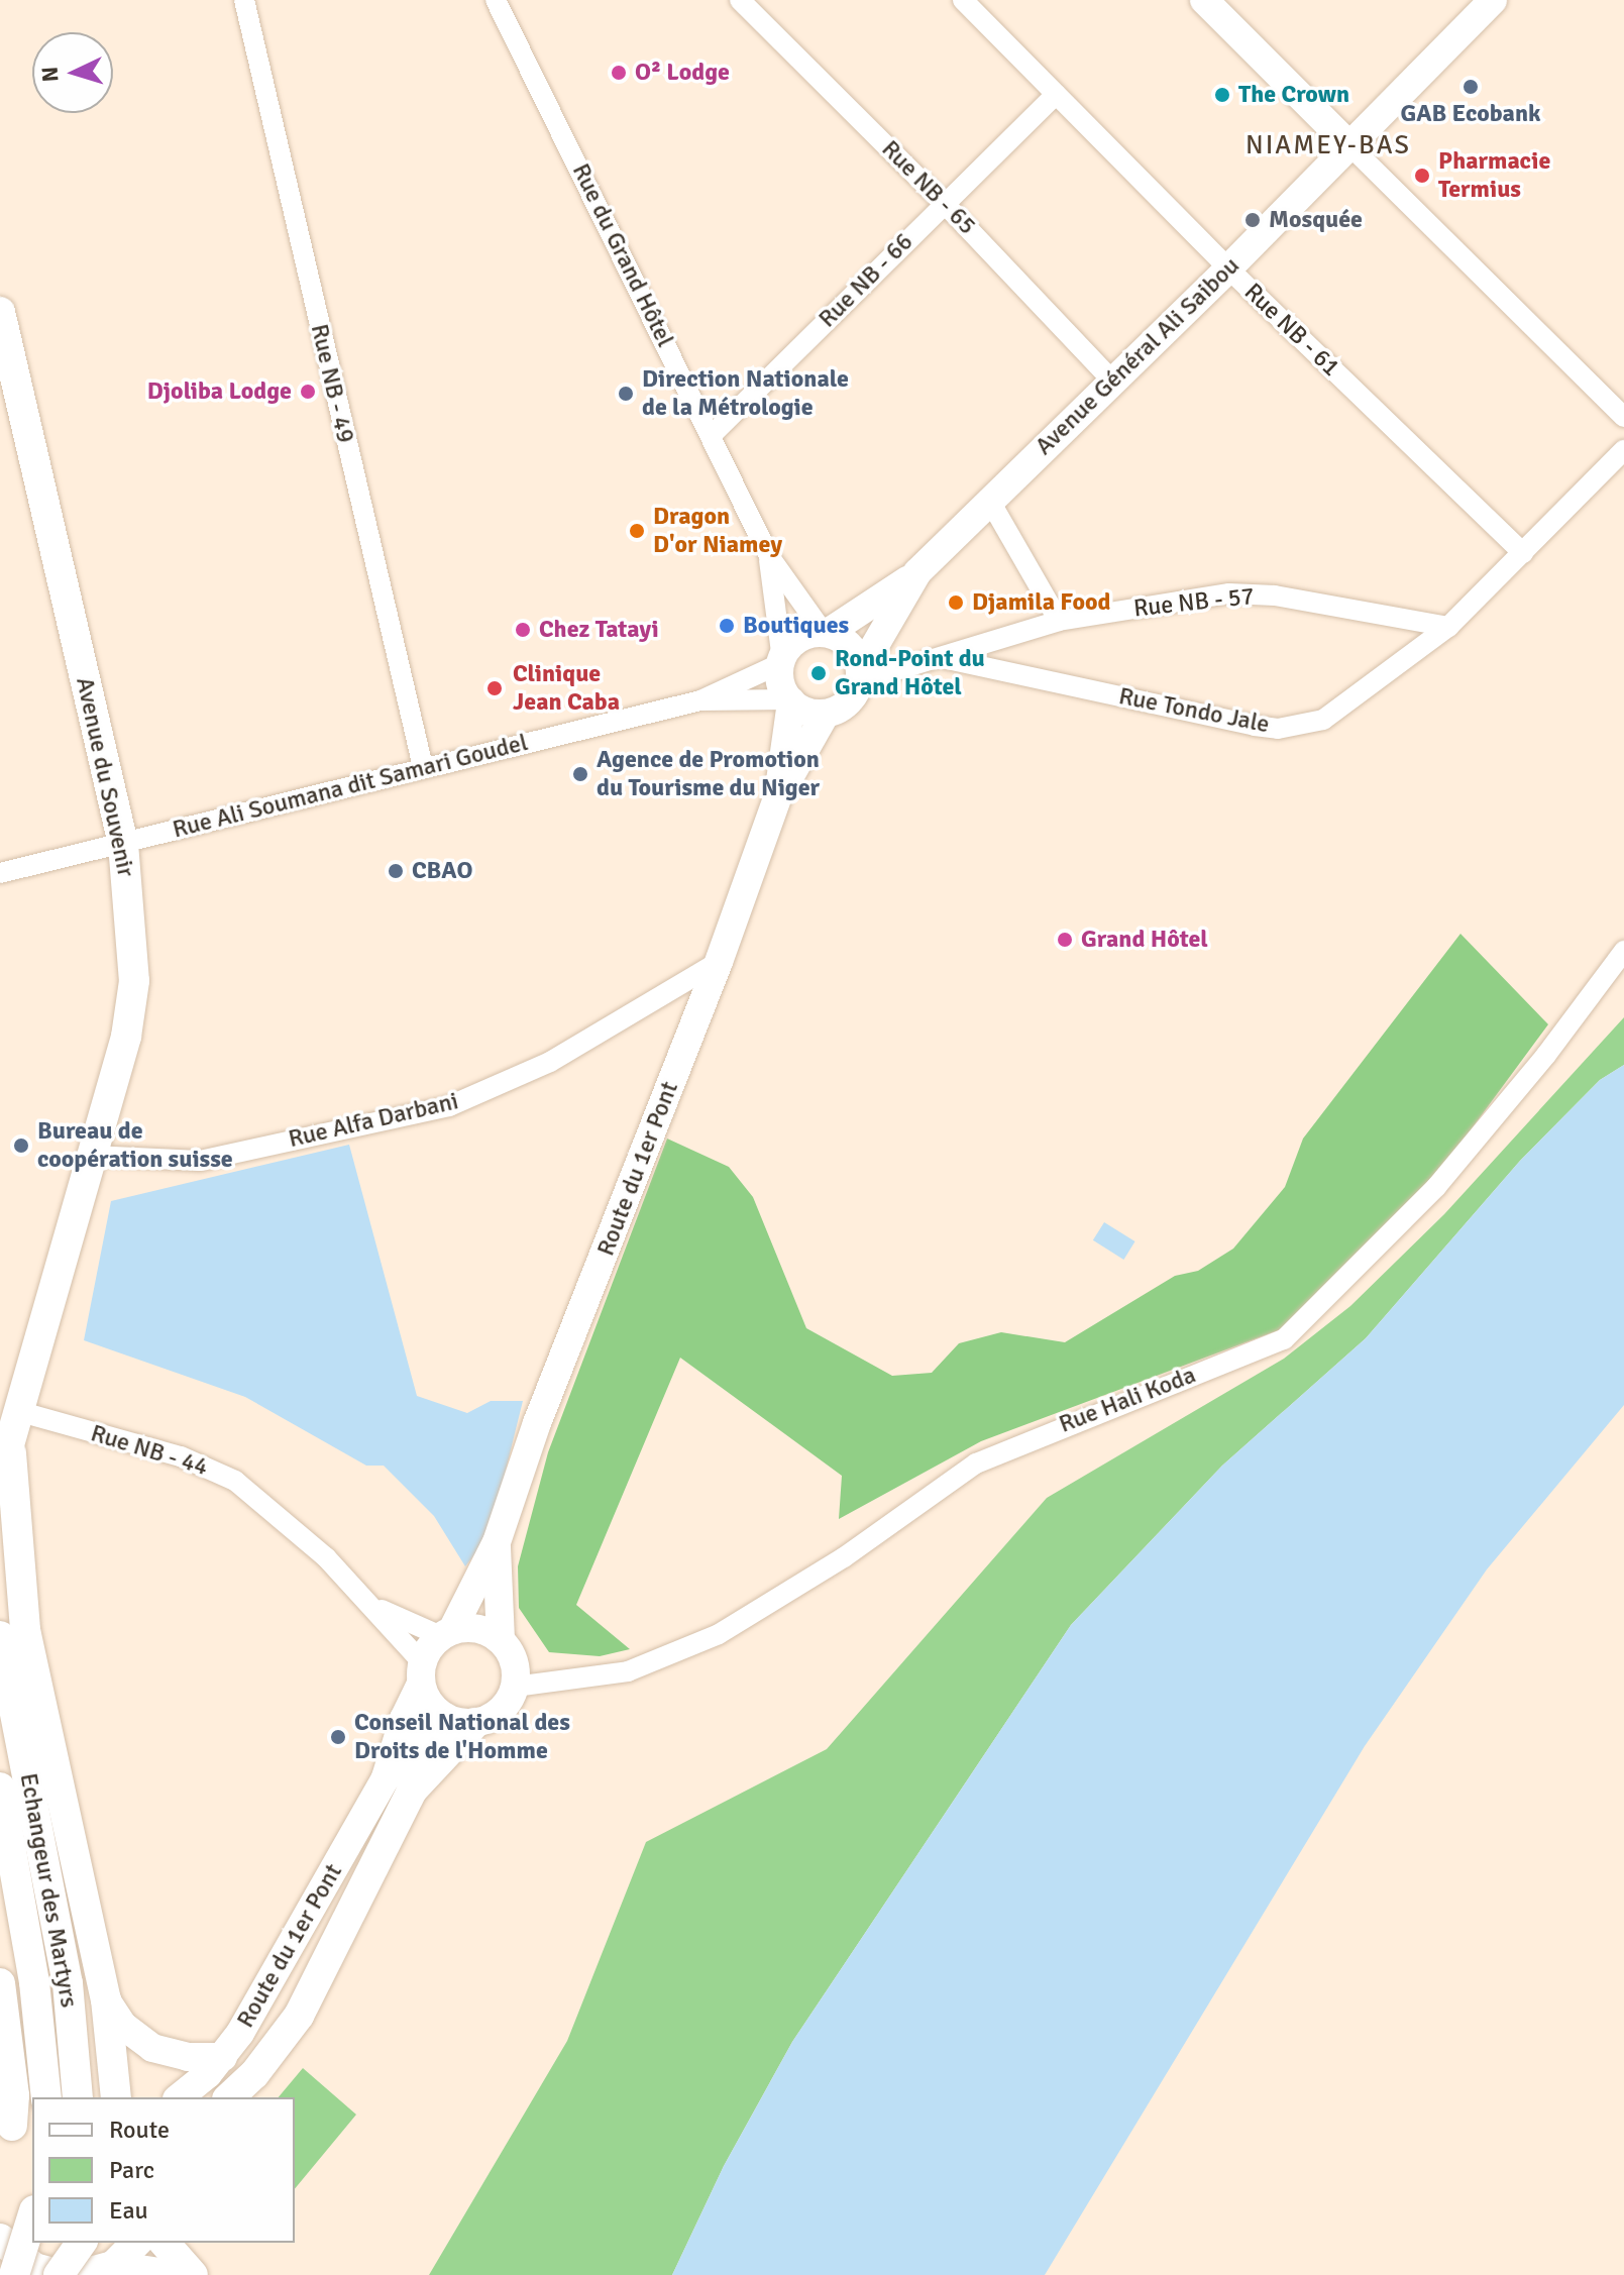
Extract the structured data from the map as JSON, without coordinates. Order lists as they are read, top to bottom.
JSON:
{
  "streets": {
    "main road": ["Avenue du Souvenir", "Echangeur des Martyrs"],
    "street": [
      "Rue NB - 65",
      "Rue du Grand Hôtel",
      "Rue NB - 66",
      "Rue NB - 61",
      "Avenue Général Ali Saibou",
      "Rue NB - 49",
      "Rue NB - 57",
      "Rue Tondo Jale",
      "Rue Ali Soumana dit Samari Goudel",
      "Rue Alfa Darbani",
      "Route du 1er Pont",
      "Rue Hali Koda",
      "Rue NB - 44"
    ]
  },
  "crossings": [
    ["Rue NB - 65", "Rue NB - 66"],
    ["Rue NB - 65", "Avenue Général Ali Saibou"],
    ["Rue du Grand Hôtel", "Rue NB - 66"],
    ["Rue du Grand Hôtel", "Avenue Général Ali Saibou"],
    ["Rue du Grand Hôtel", "Rue Tondo Jale"],
    ["Rue du Grand Hôtel", "Rue Ali Soumana dit Samari Goudel"],
    ["Rue du Grand Hôtel", "Route du 1er Pont"],
    ["Rue NB - 66", "Rue NB - 61"],
    ["Rue NB - 61", "Avenue Général Ali Saibou"],
    ["Rue NB - 61", "Rue Tondo Jale"],
    ["Avenue Général Ali Saibou", "Rue Tondo Jale"],
    ["Avenue Général Ali Saibou", "Rue Ali Soumana dit Samari Goudel"],
    ["Avenue Général Ali Saibou", "Route du 1er Pont"],
    ["Rue NB - 49", "Rue Ali Soumana dit Samari Goudel"],
    ["Rue NB - 57", "Rue Tondo Jale"],
    ["Rue Tondo Jale", "Rue Ali Soumana dit Samari Goudel"],
    ["Rue Tondo Jale", "Route du 1er Pont"],
    ["Avenue du Souvenir", "Rue Ali Soumana dit Samari Goudel"],
    ["Avenue du Souvenir", "Rue Alfa Darbani"],
    ["Avenue du Souvenir", "Rue NB - 44"],
    ["Rue Ali Soumana dit Samari Goudel", "Route du 1er Pont"],
    ["Rue Alfa Darbani", "Route du 1er Pont"],
    ["Route du 1er Pont", "Rue Hali Koda"],
    ["Route du 1er Pont", "Rue NB - 44"],
    ["Rue Hali Koda", "Rue NB - 44"]
  ],
  "districts": ["NIAMEY-BAS"],
  "places": [
    "O² Lodge",
    "GAB Ecobank",
    "The Crown",
    "Pharmacie Termius",
    "Mosquée",
    "Djoliba Lodge",
    "Direction Nationale de la Métrologie",
    "Dragon D'or Niamey",
    "Djamila Food",
    "Boutiques",
    "Chez Tatayi",
    "Rond-Point du Grand Hôtel",
    "Clinique Jean Caba",
    "Agence de Promotion du Tourisme du Niger",
    "CBAO",
    "Grand Hôtel",
    "Bureau de coopération suisse",
    "Conseil National des Droits de l'Homme"
  ],
  "legend": ["Route", "Parc", "Eau"],
  "north": "left"
}
